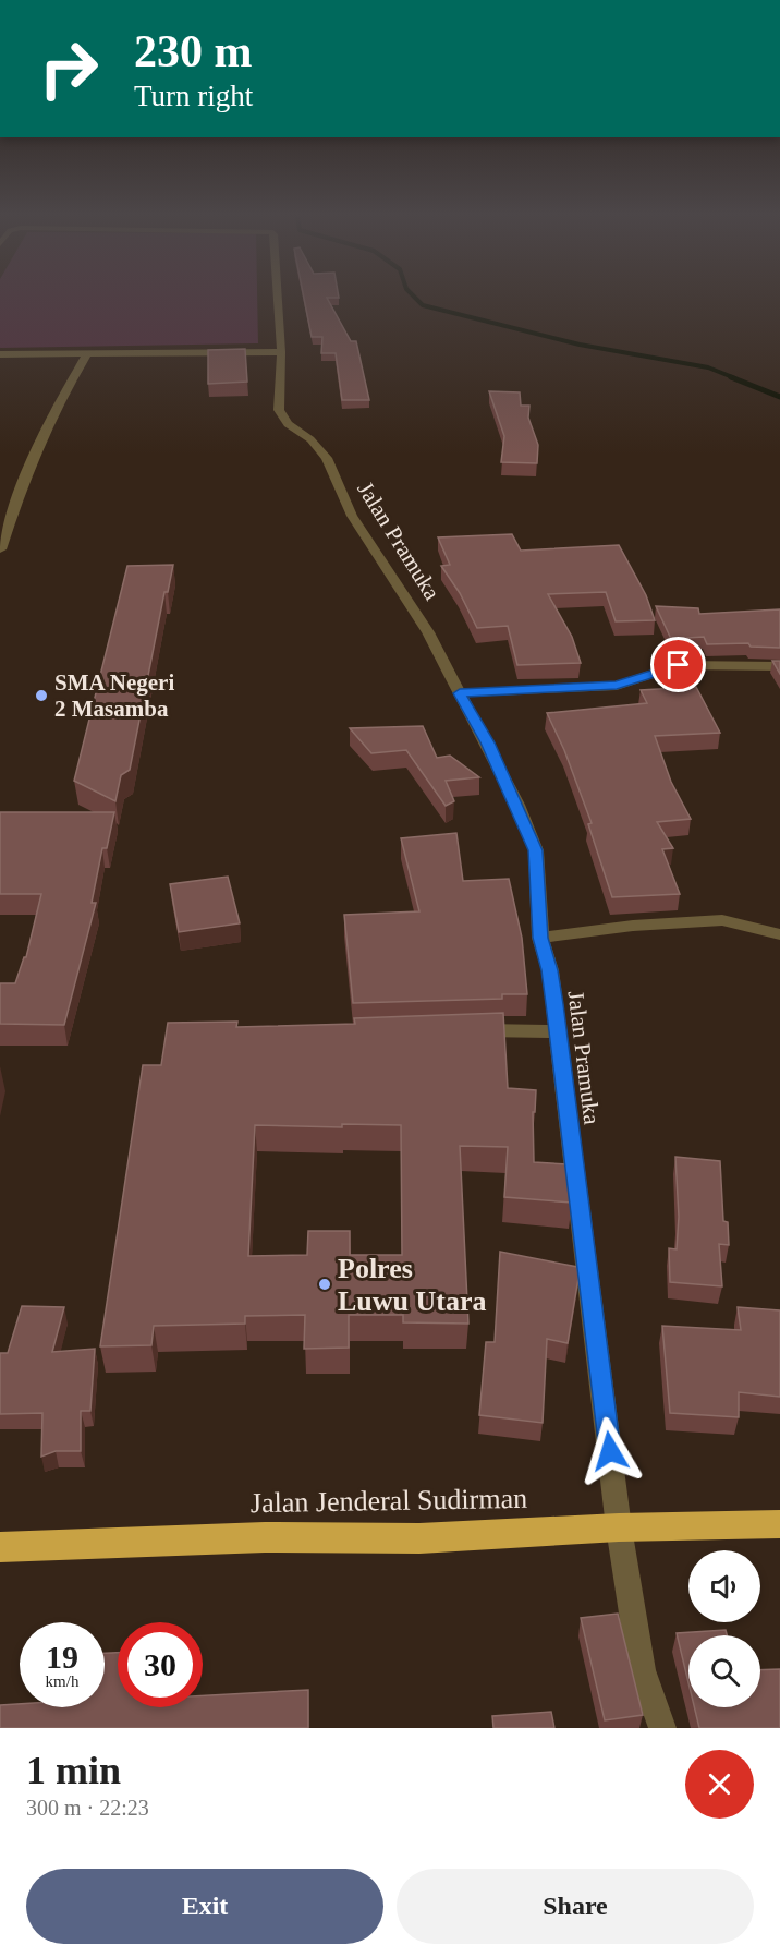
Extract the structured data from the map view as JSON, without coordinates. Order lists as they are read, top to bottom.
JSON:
{
  "streets": {
    "highway": ["Jalan Jenderal Sudirman"],
    "street": ["Jalan Pramuka"]
  },
  "crossings": [
    ["Jalan Pramuka", "Jalan Jenderal Sudirman"]
  ],
  "places": ["SMA Negeri 2 Masamba", "Polres Luwu Utara"],
  "page": {
    "turn": ["230 m", "Turn right"],
    "speed": "19 km/h",
    "limit": "30",
    "heading": ["1 min", "300 m · 22:23"],
    "buttons": ["Exit", "Share"]
  }
}
